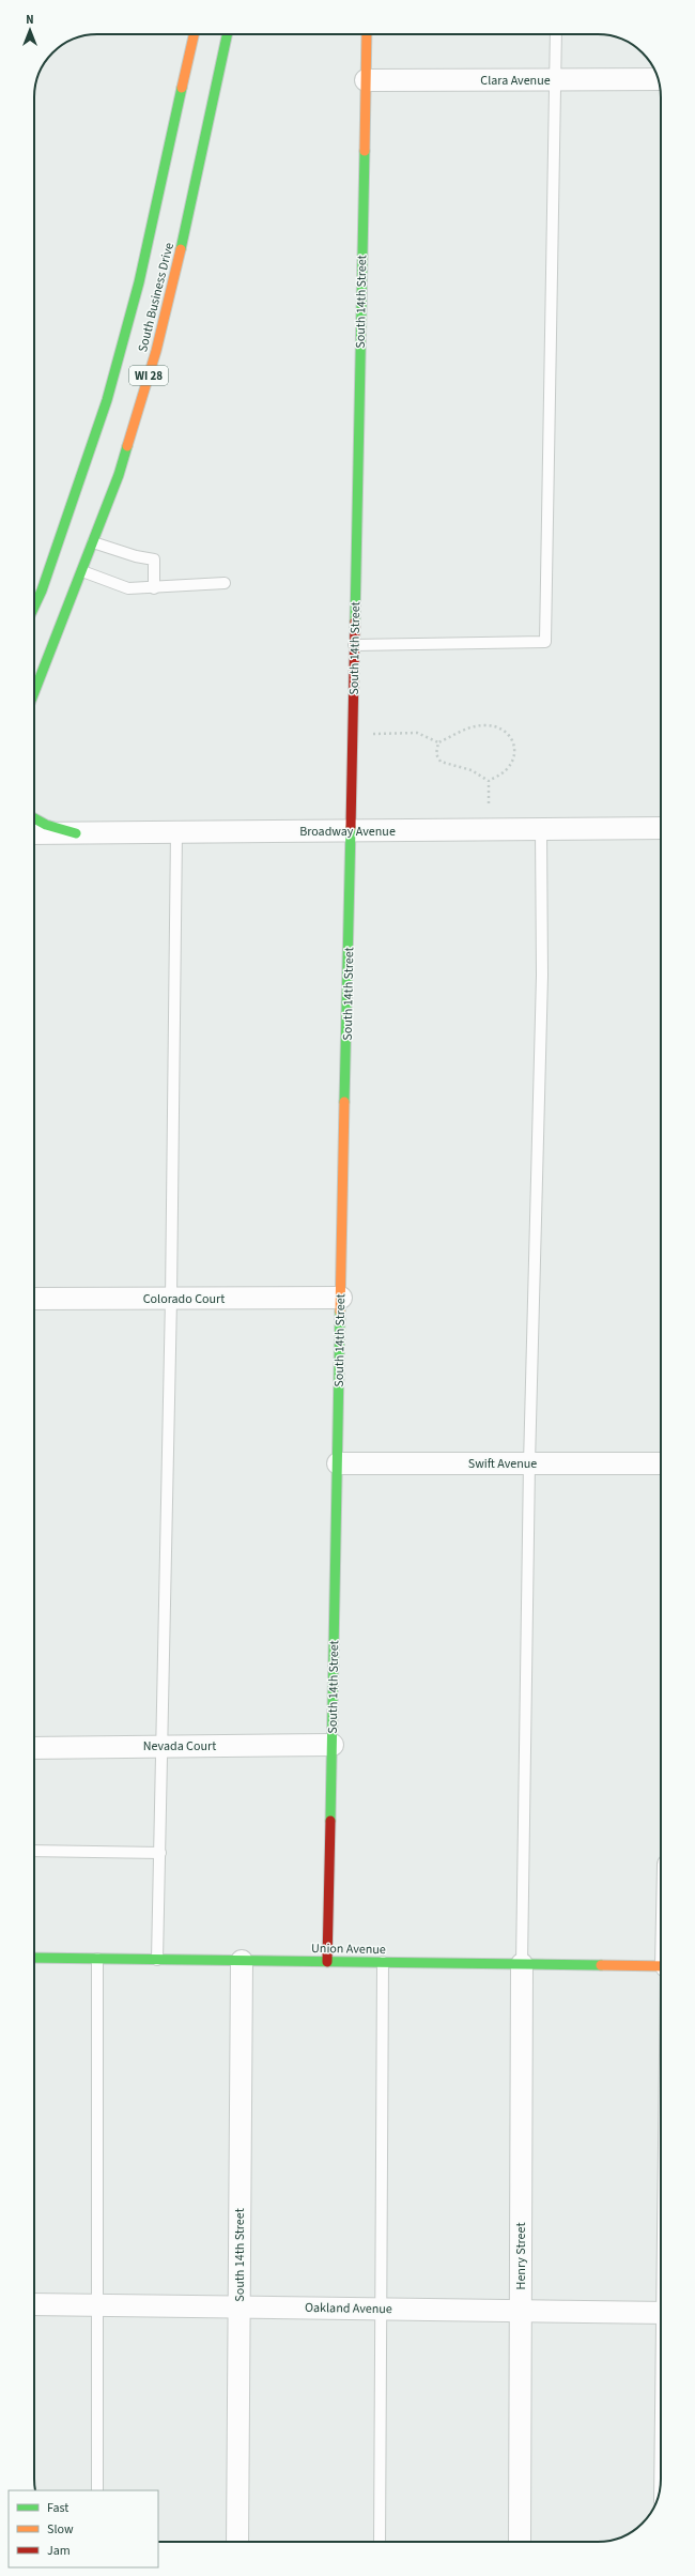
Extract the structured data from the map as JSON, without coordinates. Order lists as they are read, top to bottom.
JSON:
{
  "streets": {
    "street": [
      "Clara Avenue",
      "South Business Drive",
      "South 14th Street",
      "WI 28",
      "Broadway Avenue",
      "Colorado Court",
      "Swift Avenue",
      "Nevada Court",
      "Union Avenue",
      "Henry Street",
      "Oakland Avenue"
    ]
  },
  "crossings": [
    ["Clara Avenue", "South 14th Street"],
    ["South 14th Street", "Broadway Avenue"],
    ["South 14th Street", "Colorado Court"],
    ["South 14th Street", "Swift Avenue"],
    ["South 14th Street", "Nevada Court"],
    ["South 14th Street", "Union Avenue"],
    ["South 14th Street", "Oakland Avenue"],
    ["Union Avenue", "Henry Street"],
    ["Henry Street", "Oakland Avenue"]
  ],
  "legend": ["Fast", "Slow", "Jam"],
  "north": "top"
}
